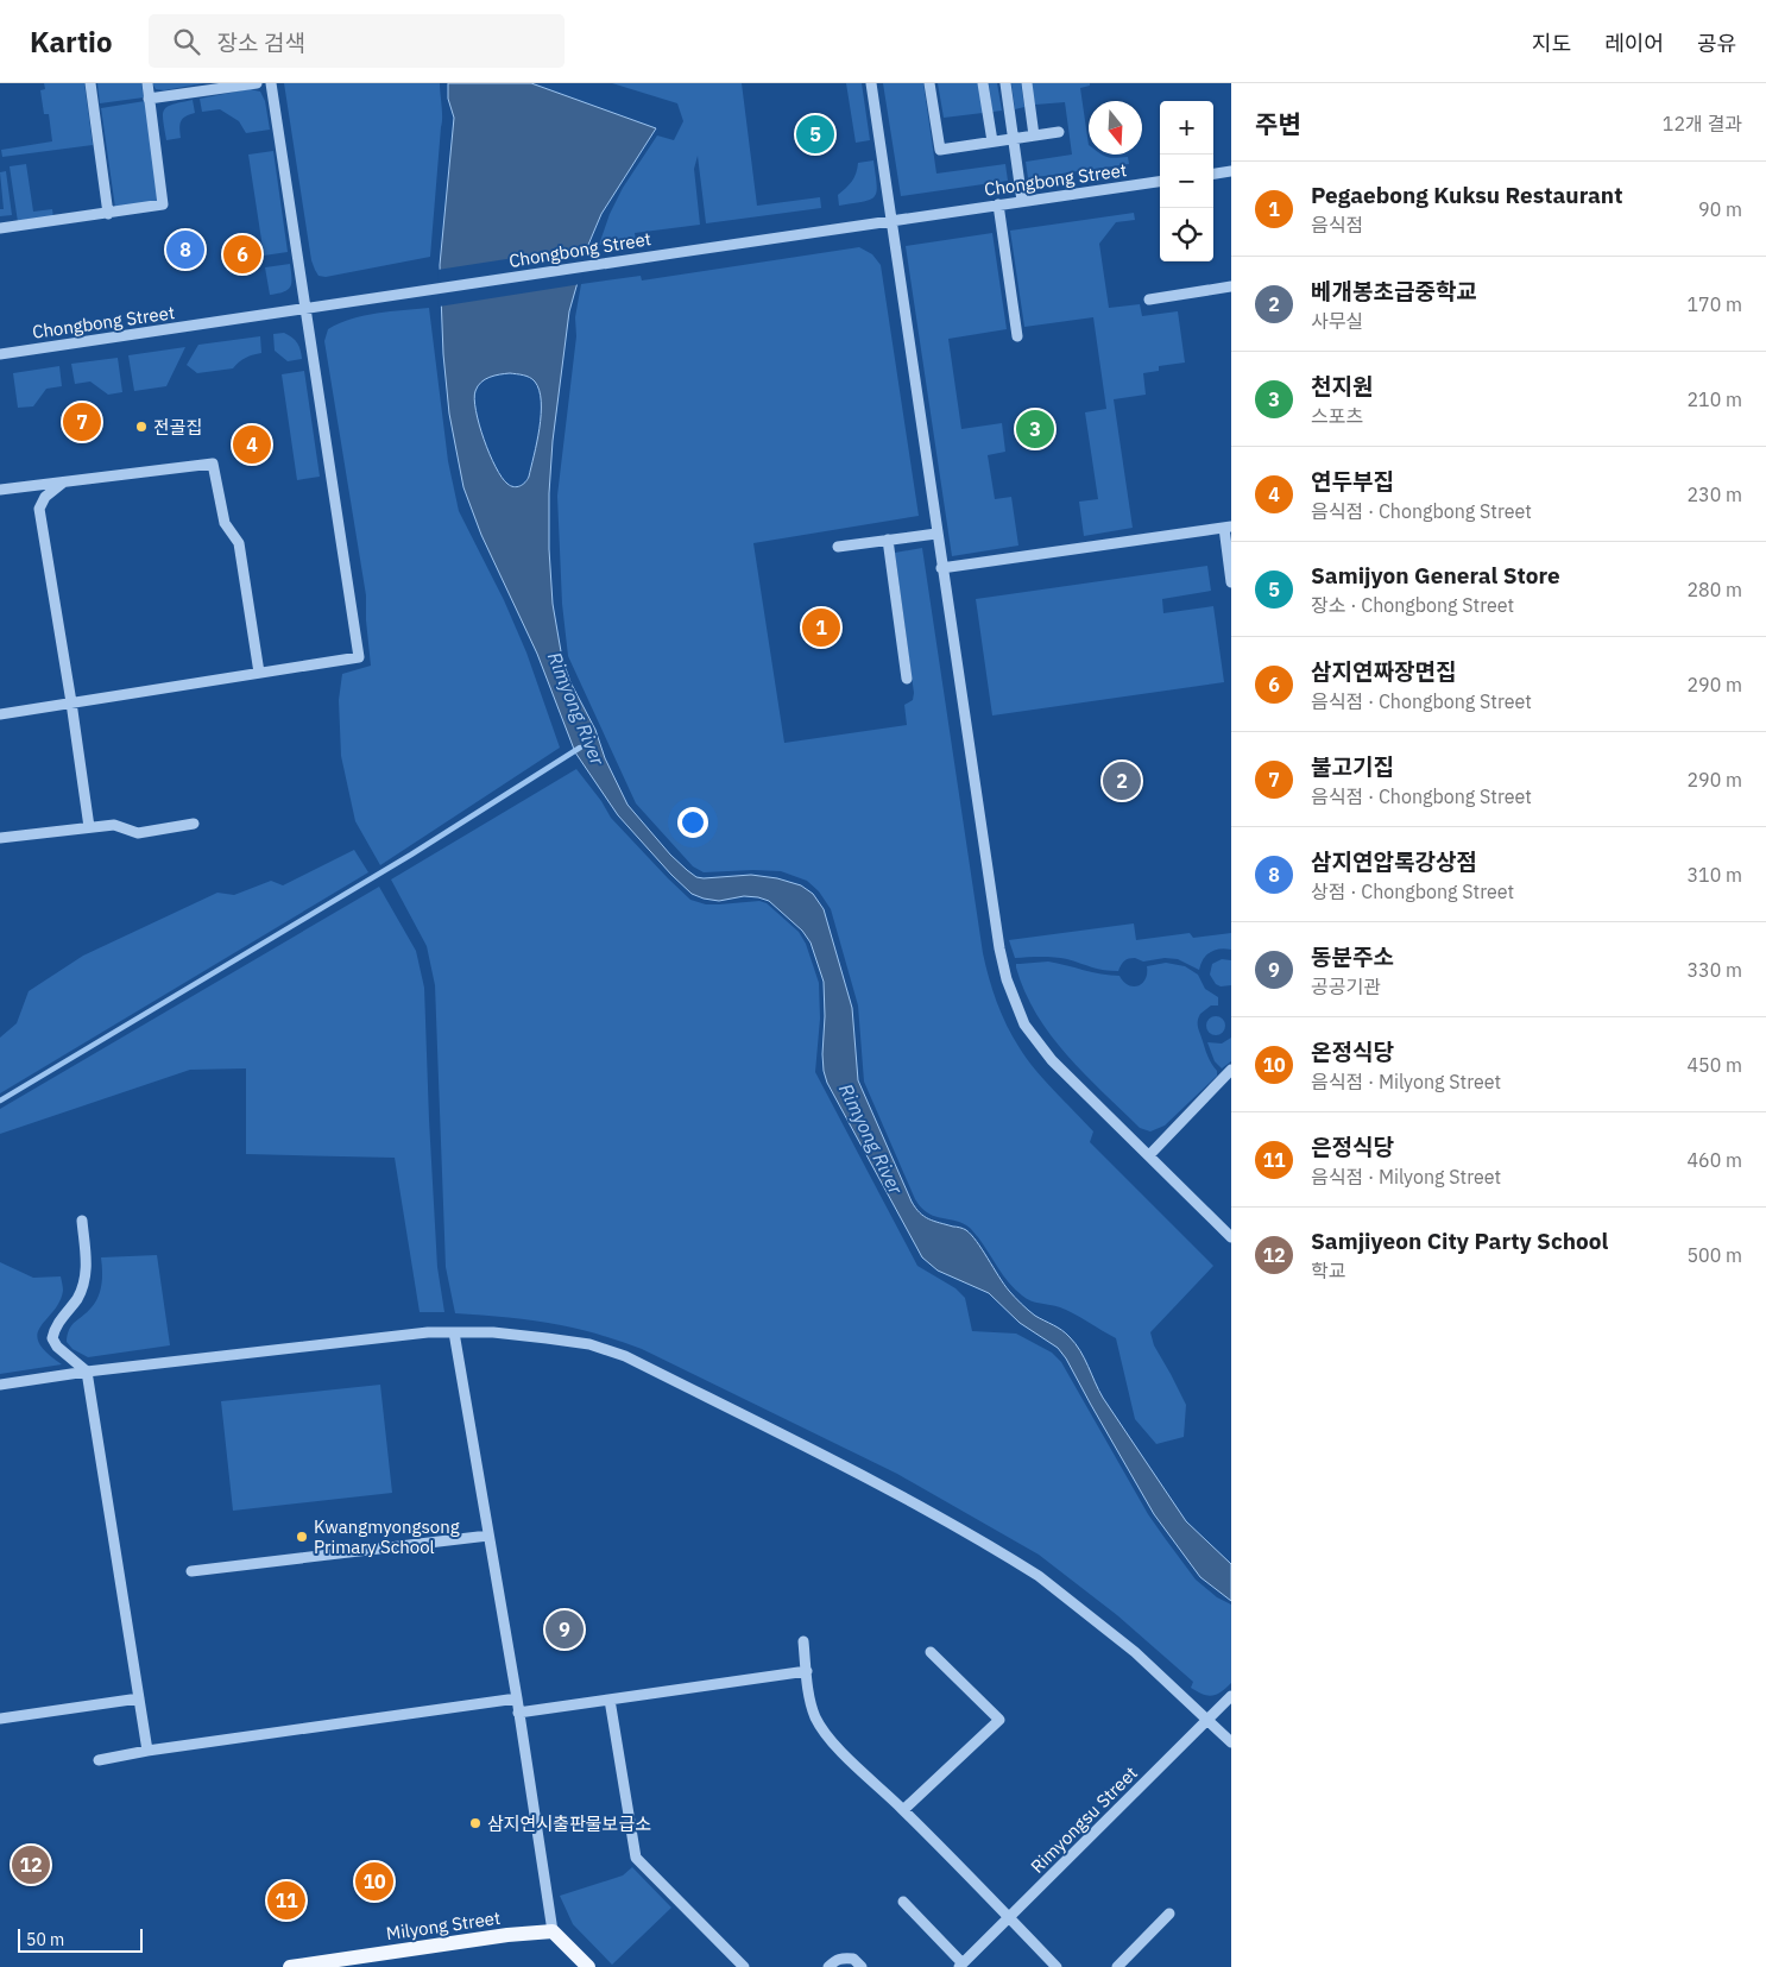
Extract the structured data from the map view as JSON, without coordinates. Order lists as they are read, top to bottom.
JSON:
{
  "streets": {
    "main road": ["Milyong Street"],
    "street": ["Chongbong Street", "Rimyongsu Street"]
  },
  "water": ["Rimyong River"],
  "places": ["전골집", "Kwangmyongsong Primary School", "삼지연시출판물보급소"],
  "scale_bar": "50 m",
  "north": "bottom",
  "page": {
    "header": "Kartio",
    "search": "장소 검색",
    "nav": ["지도", "레이어", "공유"],
    "heading": ["주변", "12개 결과"],
    "map_buttons": ["+", "−"],
    "pins": [
      "5",
      "8",
      "6",
      "7",
      "3",
      "4",
      "1",
      "2",
      "9",
      "12",
      "10",
      "11"
    ],
    "list": [
      {
        "mark": "1",
        "name": "Pegaebong Kuksu Restaurant",
        "note": "음식점",
        "value": "90 m"
      },
      {
        "mark": "2",
        "name": "베개봉초급중학교",
        "note": "사무실",
        "value": "170 m"
      },
      {
        "mark": "3",
        "name": "천지원",
        "note": "스포츠",
        "value": "210 m"
      },
      {
        "mark": "4",
        "name": "연두부집",
        "note": "음식점 · Chongbong Street",
        "value": "230 m"
      },
      {
        "mark": "5",
        "name": "Samijyon General Store",
        "note": "장소 · Chongbong Street",
        "value": "280 m"
      },
      {
        "mark": "6",
        "name": "삼지연짜장면집",
        "note": "음식점 · Chongbong Street",
        "value": "290 m"
      },
      {
        "mark": "7",
        "name": "불고기집",
        "note": "음식점 · Chongbong Street",
        "value": "290 m"
      },
      {
        "mark": "8",
        "name": "삼지연압록강상점",
        "note": "상점 · Chongbong Street",
        "value": "310 m"
      },
      {
        "mark": "9",
        "name": "동분주소",
        "note": "공공기관",
        "value": "330 m"
      },
      {
        "mark": "10",
        "name": "온정식당",
        "note": "음식점 · Milyong Street",
        "value": "450 m"
      },
      {
        "mark": "11",
        "name": "은정식당",
        "note": "음식점 · Milyong Street",
        "value": "460 m"
      },
      {
        "mark": "12",
        "name": "Samjiyeon City Party School",
        "note": "학교",
        "value": "500 m"
      }
    ],
    "scale": "50 m"
  }
}
